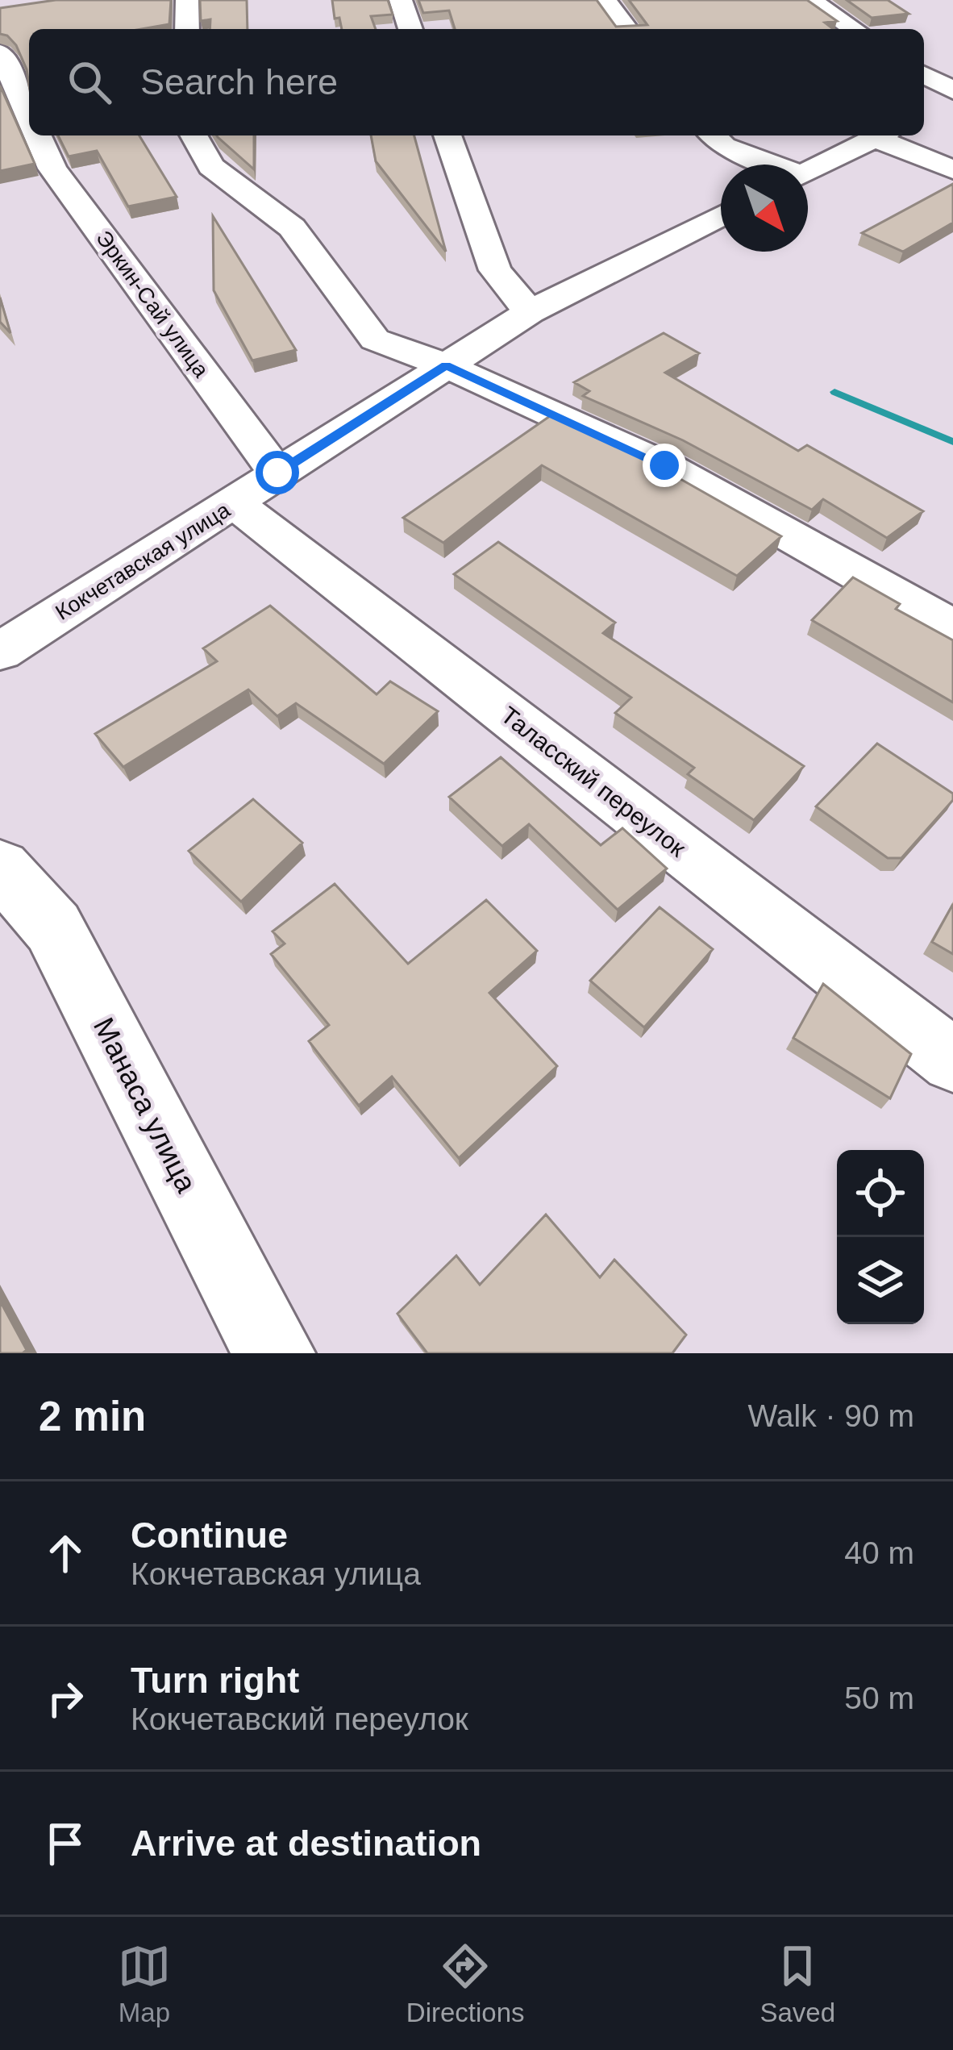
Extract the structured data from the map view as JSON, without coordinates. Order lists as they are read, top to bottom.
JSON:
{
  "streets": {
    "street": [
      "Эркин-Сай улица",
      "Кокчетавская улица",
      "Таласский переулок",
      "Манаса улица"
    ]
  },
  "crossings": [
    ["Эркин-Сай улица", "Кокчетавская улица"],
    ["Кокчетавская улица", "Таласский переулок"]
  ],
  "north": "bottom right",
  "page": {
    "search": "Search here",
    "heading": ["2 min", "Walk · 90 m"],
    "list": [
      ["Continue", "Кокчетавская улица", "40 m"],
      ["Turn right", "Кокчетавский переулок", "50 m"],
      "Arrive at destination"
    ],
    "nav": ["Map", "Directions", "Saved"]
  }
}
